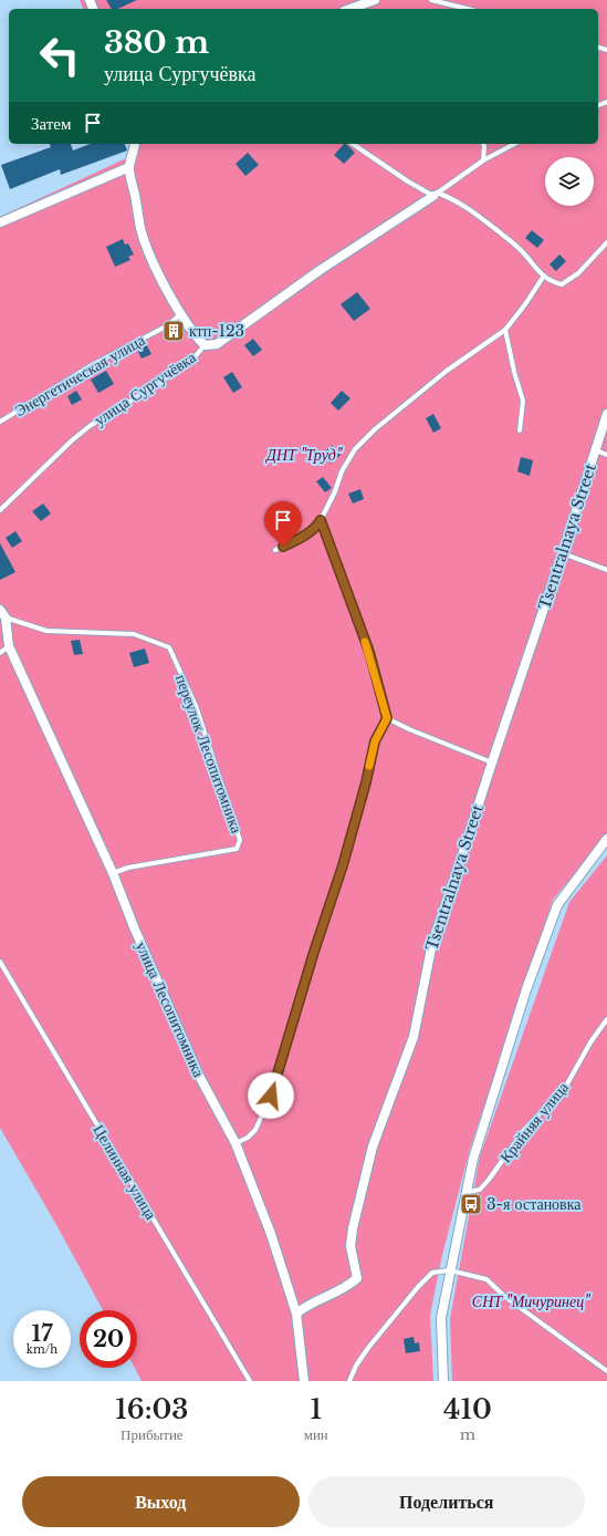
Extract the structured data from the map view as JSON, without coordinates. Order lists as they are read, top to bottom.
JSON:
{
  "streets": {
    "street": ["улица Сургучёвка", "Tsentralnaya Street", "улица Лесопитомника"],
    "lane": [
      "Энергетическая улица",
      "переулок Лесопитомника",
      "Крайняя улица",
      "Целинная улица"
    ]
  },
  "crossings": [
    ["Tsentralnaya Street", "улица Лесопитомника"],
    ["переулок Лесопитомника", "улица Лесопитомника"]
  ],
  "parks": ["ДНТ \"Труд\"", "СНТ \"Мичуринец\""],
  "places": {
    "building": ["ктп-123"],
    "bus stop": ["3-я остановка"]
  },
  "page": {
    "turn": ["380 m", "улица Сургучёвка"],
    "then": "Затем",
    "speed": "17 km/h",
    "limit": "20",
    "eta": [
      "16:03",
      "Прибытие",
      "1",
      "мин",
      "410",
      "m"
    ],
    "buttons": ["Выход", "Поделиться"]
  }
}
